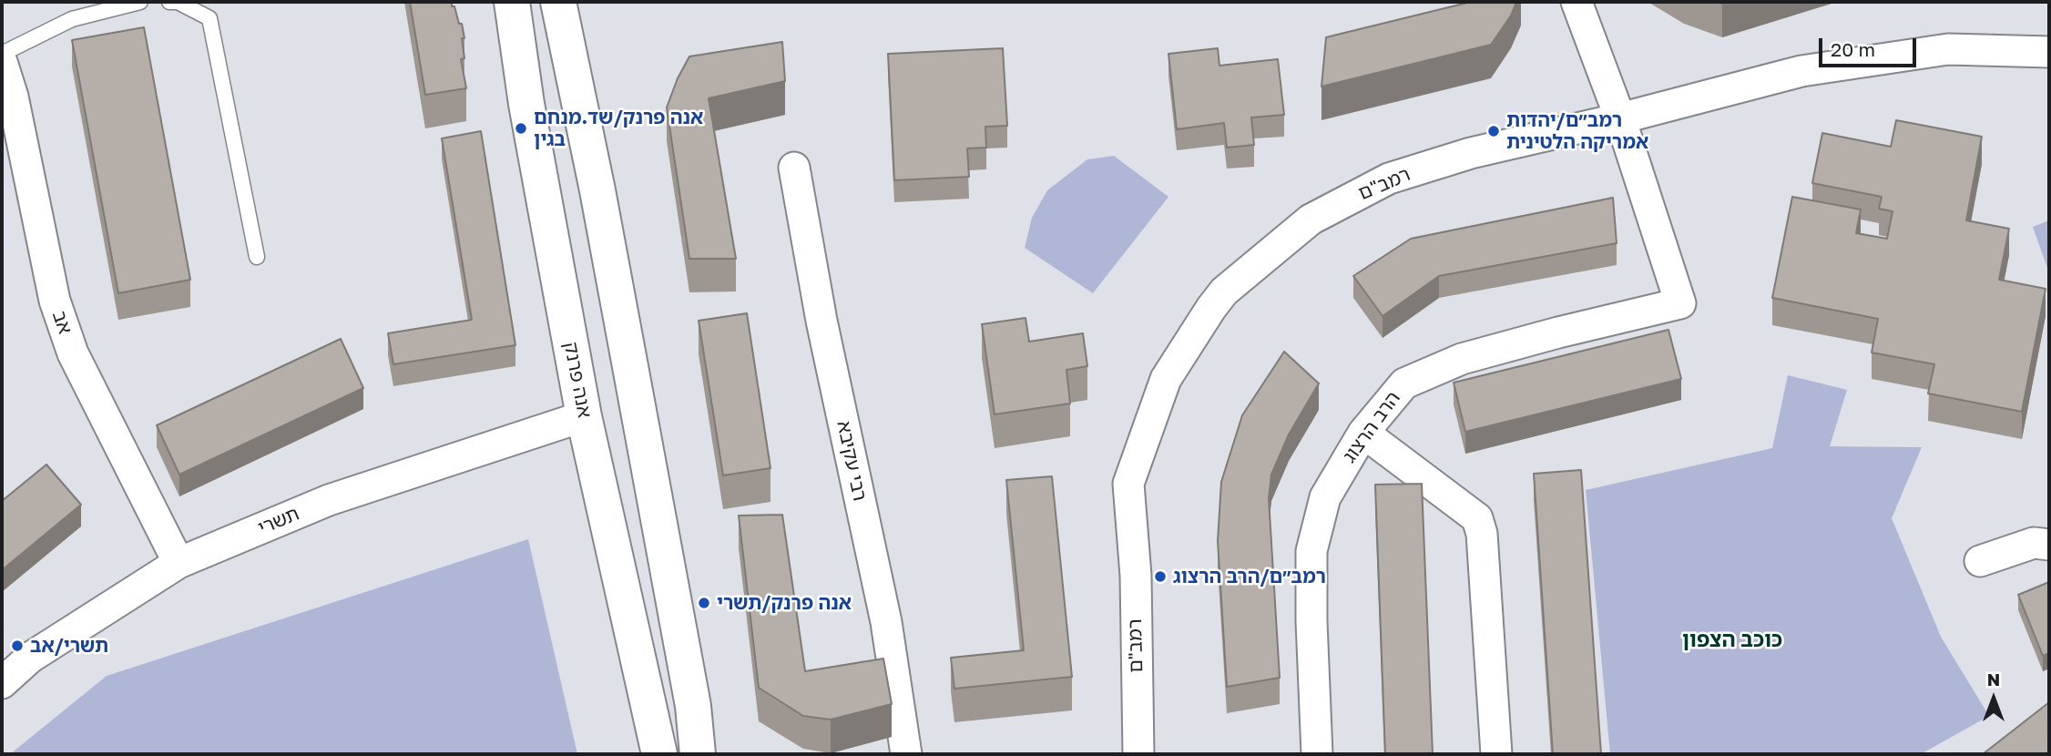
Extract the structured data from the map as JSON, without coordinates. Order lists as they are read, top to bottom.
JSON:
{
  "streets": {
    "street": [
      "רמב\"ם",
      "אב",
      "אנה פרנק",
      "הרב הרצוג",
      "רבי עקיבא",
      "תשרי"
    ]
  },
  "crossings": [
    ["רמב\"ם", "הרב הרצוג"],
    ["אב", "תשרי"],
    ["אנה פרנק", "תשרי"]
  ],
  "districts": ["כוכב הצפון"],
  "places": [
    "אנה פרנק/שד.מנחם בגין",
    "רמב״ם/יהדות אמריקה הלטינית",
    "רמב״ם/הרב הרצוג",
    "אנה פרנק/תשרי",
    "תשרי/אב"
  ],
  "scale_bar": "20 m",
  "north": "top"
}
